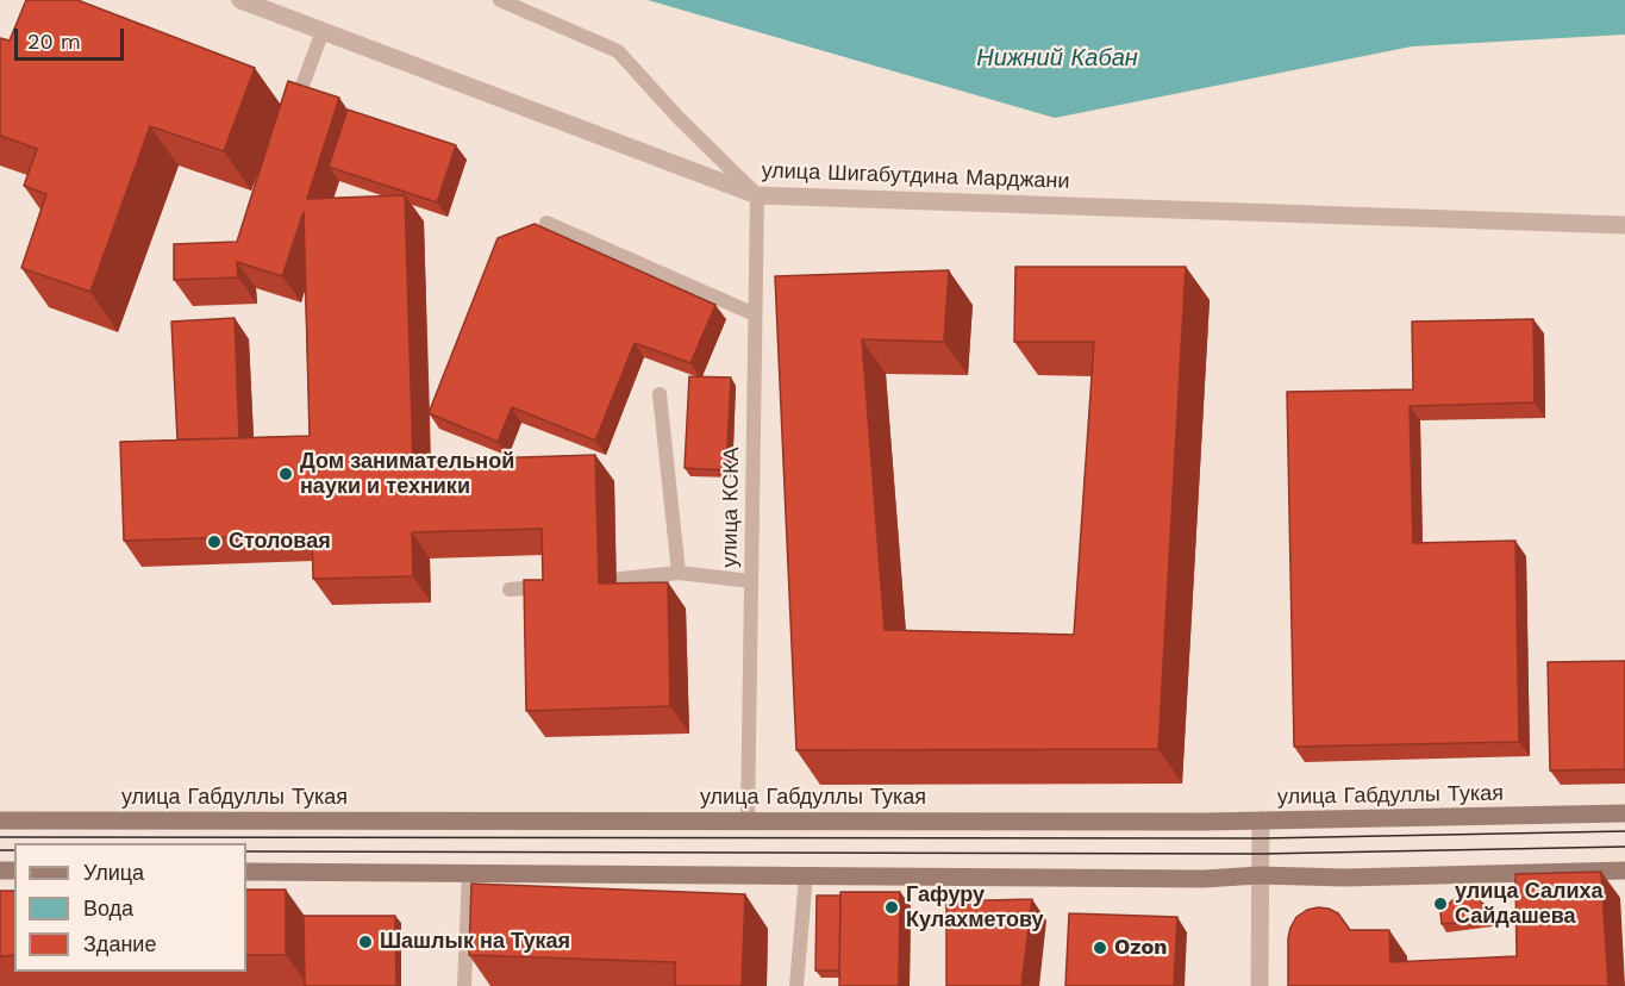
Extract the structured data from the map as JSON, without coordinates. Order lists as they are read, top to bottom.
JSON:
{
  "streets": {
    "main road": ["улица Габдуллы Тукая"],
    "street": ["улица Шигабутдина Марджани"],
    "lane": ["улица КСКА"]
  },
  "crossings": [
    ["улица Шигабутдина Марджани", "улица КСКА"],
    ["улица КСКА", "улица Габдуллы Тукая"]
  ],
  "water": ["Нижний Кабан"],
  "places": [
    "Дом занимательной науки и техники",
    "Столовая",
    "улица Салиха Сайдашева",
    "Гафуру Кулахметову",
    "Шашлык на Тукая",
    "Ozon"
  ],
  "legend": ["Улица", "Вода", "Здание"],
  "scale_bar": "20 m"
}
